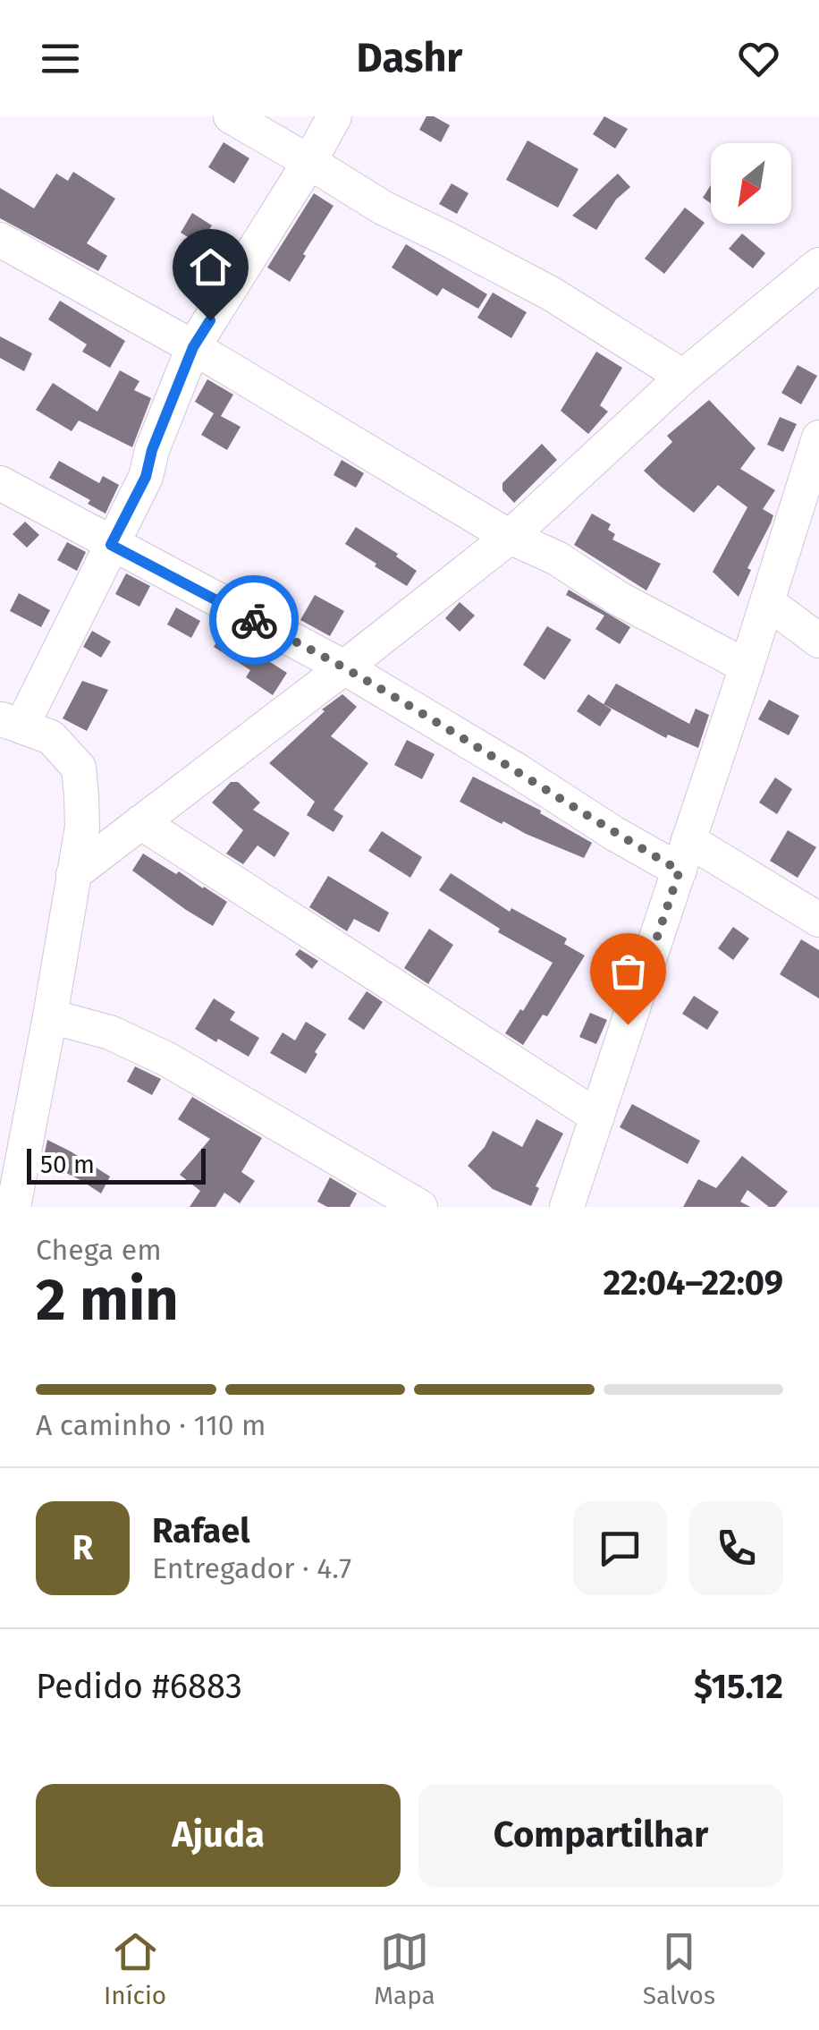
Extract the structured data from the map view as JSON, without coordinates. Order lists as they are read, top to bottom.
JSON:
{
  "scale_bar": "50 m",
  "north": "bottom left",
  "page": {
    "header": "Dashr",
    "scale": "50 m",
    "heading": ["2 min", "Chega em", "22:04–22:09"],
    "panel": [
      "Rafael",
      "Entregador · 4.7",
      "Pedido #6883",
      "$15.12"
    ],
    "bar": "A caminho · 110 m",
    "round": "R",
    "buttons": ["Ajuda", "Compartilhar"],
    "tabs": ["Início", "Mapa", "Salvos"]
  }
}
